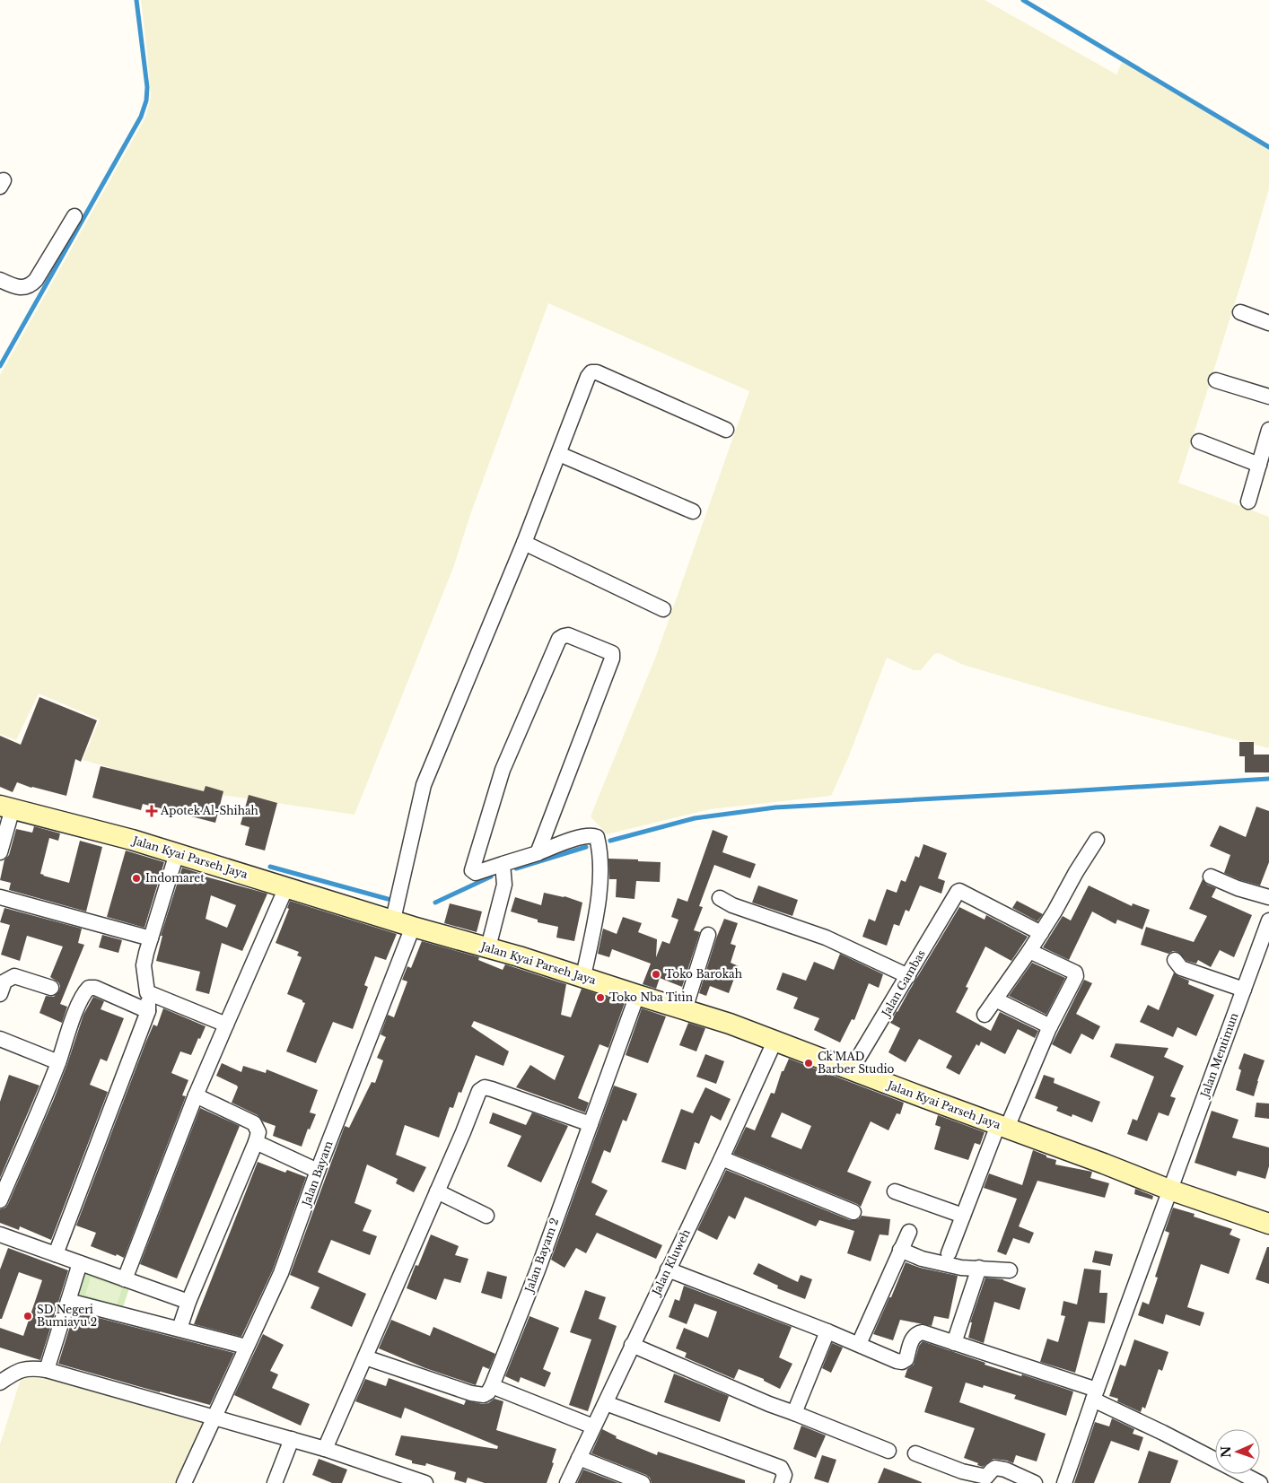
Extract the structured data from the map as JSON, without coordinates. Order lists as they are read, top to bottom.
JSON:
{
  "streets": {
    "main road": ["Jalan Kyai Parseh Jaya"],
    "street": [
      "Jalan Gambas",
      "Jalan Mentimun",
      "Jalan Bayam",
      "Jalan Bayam 2",
      "Jalan Kluweh"
    ]
  },
  "crossings": [
    ["Jalan Kyai Parseh Jaya", "Jalan Gambas"],
    ["Jalan Kyai Parseh Jaya", "Jalan Mentimun"],
    ["Jalan Kyai Parseh Jaya", "Jalan Bayam"],
    ["Jalan Kyai Parseh Jaya", "Jalan Bayam 2"],
    ["Jalan Kyai Parseh Jaya", "Jalan Kluweh"]
  ],
  "places": {
    "health": ["Apotek Al-Shihah"],
    "other": [
      "Indomaret",
      "Toko Barokah",
      "Toko Nba Titin",
      "Ck'MAD Barber Studio",
      "SD Negeri Bumiayu 2"
    ]
  },
  "north": "left"
}
